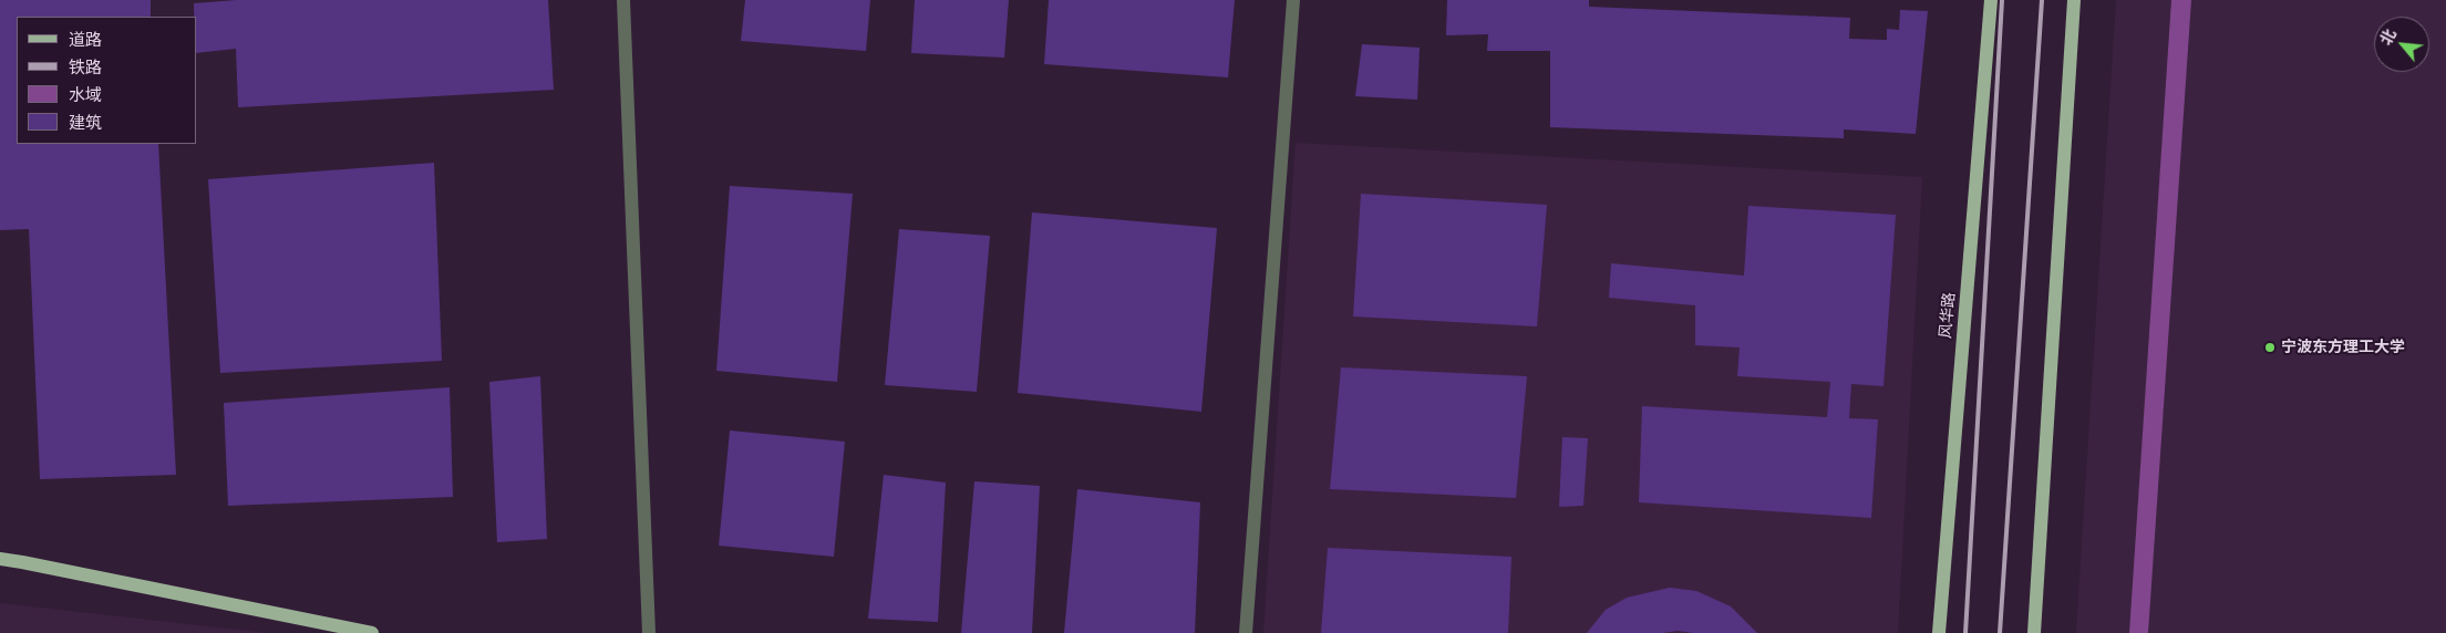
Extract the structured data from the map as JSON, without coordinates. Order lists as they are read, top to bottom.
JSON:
{
  "streets": {
    "main road": ["风华路"]
  },
  "places": ["宁波东方理工大学"],
  "legend": [
    "道路",
    "铁路",
    "水域",
    "建筑"
  ],
  "north": "top left"
}
